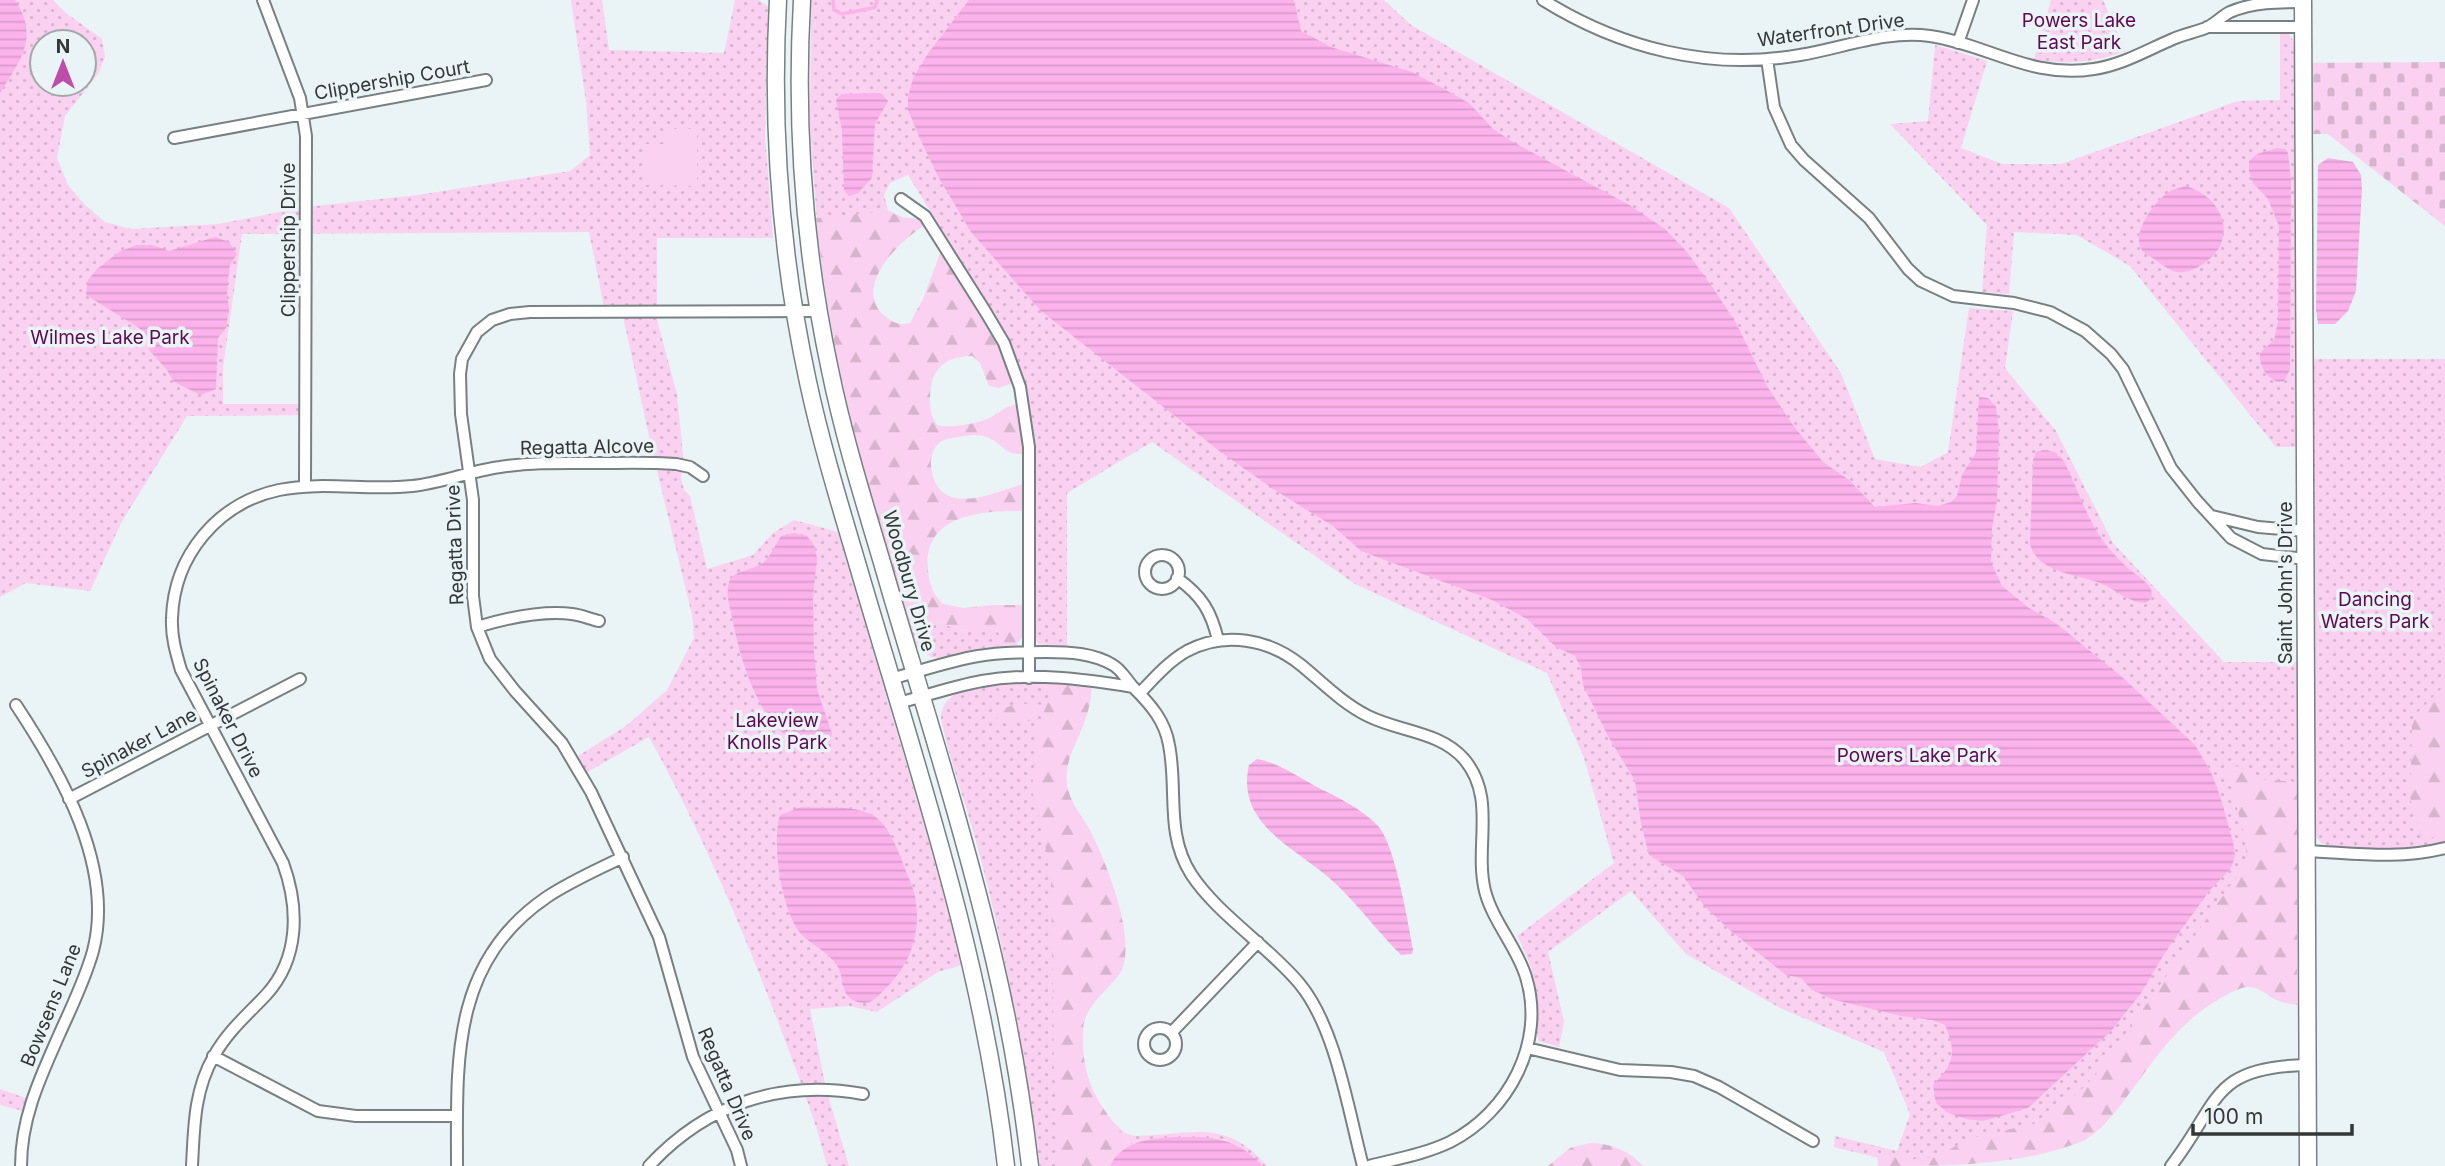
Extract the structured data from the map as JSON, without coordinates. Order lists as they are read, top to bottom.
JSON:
{
  "streets": {
    "main road": ["Woodbury Drive", "Saint John's Drive"],
    "street": [
      "Waterfront Drive",
      "Clippership Court",
      "Clippership Drive",
      "Regatta Alcove",
      "Regatta Drive",
      "Spinaker Drive",
      "Spinaker Lane",
      "Bowsens Lane"
    ]
  },
  "crossings": [
    ["Waterfront Drive", "Saint John's Drive"],
    ["Clippership Court", "Clippership Drive"],
    ["Clippership Drive", "Spinaker Drive"],
    ["Regatta Alcove", "Regatta Drive"],
    ["Regatta Alcove", "Spinaker Drive"],
    ["Regatta Drive", "Woodbury Drive"],
    ["Regatta Drive", "Spinaker Drive"],
    ["Spinaker Drive", "Spinaker Lane"],
    ["Spinaker Lane", "Bowsens Lane"]
  ],
  "parks": [
    "Powers Lake East Park",
    "Wilmes Lake Park",
    "Dancing Waters Park",
    "Lakeview Knolls Park",
    "Powers Lake Park"
  ],
  "scale_bar": "100 m",
  "north": "top"
}
